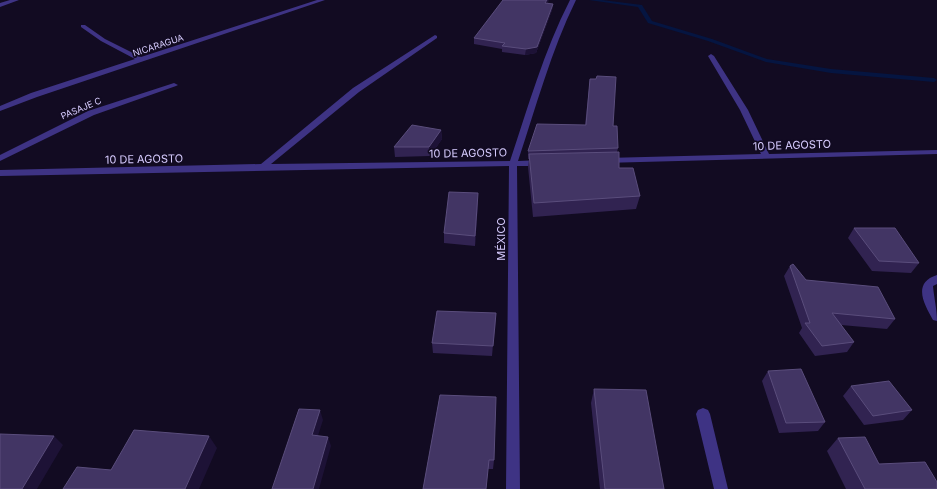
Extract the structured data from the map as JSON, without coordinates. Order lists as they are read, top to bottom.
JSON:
{
  "streets": {
    "street": [
      "NICARAGUA",
      "PASAJE C",
      "10 DE AGOSTO",
      "MÉXICO"
    ]
  },
  "crossings": [
    ["10 DE AGOSTO", "MÉXICO"]
  ]
}
